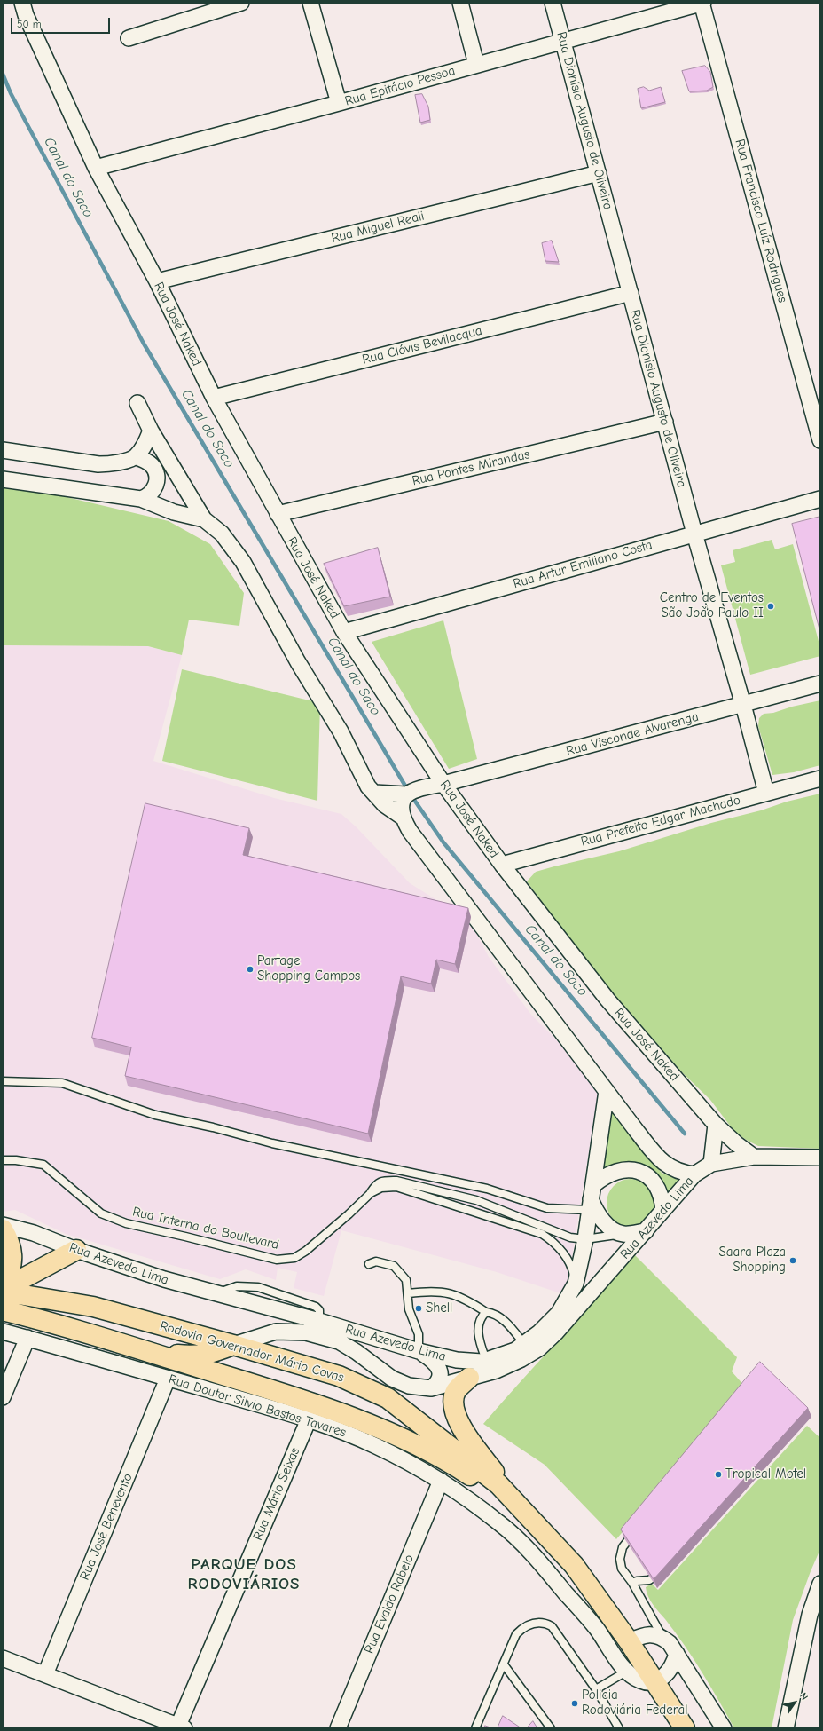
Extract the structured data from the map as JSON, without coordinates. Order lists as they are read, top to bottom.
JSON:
{
  "streets": {
    "highway": ["Rodovia Governador Mário Covas"],
    "street": [
      "Rua Epitácio Pessoa",
      "Rua Dionísio Augusto de Oliveira",
      "Rua Francisco Luíz Rodrigues",
      "Rua Miguel Reali",
      "Rua José Naked",
      "Rua Clóvis Bevilacqua",
      "Rua Pontes Mirandas",
      "Rua Artur Emiliano Costa",
      "Rua Visconde Alvarenga",
      "Rua Prefeito Edgar Machado",
      "Rua Azevedo Lima",
      "Rua Doutor Silvio Bastos Tavares",
      "Rua Mário Seixas",
      "Rua José Benevento",
      "Rua Evaldo Rabelo"
    ],
    "lane": ["Rua Interna do Boullevard"]
  },
  "crossings": [
    ["Rua Epitácio Pessoa", "Rua Dionísio Augusto de Oliveira"],
    ["Rua Epitácio Pessoa", "Rua Francisco Luíz Rodrigues"],
    ["Rua Epitácio Pessoa", "Rua José Naked"],
    ["Rua Dionísio Augusto de Oliveira", "Rua Miguel Reali"],
    ["Rua Dionísio Augusto de Oliveira", "Rua Clóvis Bevilacqua"],
    ["Rua Dionísio Augusto de Oliveira", "Rua Pontes Mirandas"],
    ["Rua Dionísio Augusto de Oliveira", "Rua Artur Emiliano Costa"],
    ["Rua Dionísio Augusto de Oliveira", "Rua Visconde Alvarenga"],
    ["Rua Dionísio Augusto de Oliveira", "Rua Prefeito Edgar Machado"],
    ["Rua Miguel Reali", "Rua José Naked"],
    ["Rua José Naked", "Rua Clóvis Bevilacqua"],
    ["Rua José Naked", "Rua Pontes Mirandas"],
    ["Rua José Naked", "Rua Artur Emiliano Costa"],
    ["Rua José Naked", "Rua Visconde Alvarenga"],
    ["Rua José Naked", "Rua Prefeito Edgar Machado"],
    ["Rua José Naked", "Rua Azevedo Lima"],
    ["Rua Azevedo Lima", "Rua Interna do Boullevard"],
    ["Rua Azevedo Lima", "Rodovia Governador Mário Covas"],
    ["Rodovia Governador Mário Covas", "Rua Doutor Silvio Bastos Tavares"],
    ["Rua Doutor Silvio Bastos Tavares", "Rua Mário Seixas"],
    ["Rua Doutor Silvio Bastos Tavares", "Rua José Benevento"],
    ["Rua Doutor Silvio Bastos Tavares", "Rua Evaldo Rabelo"]
  ],
  "districts": ["PARQUE DOS RODOVIÁRIOS"],
  "water": ["Canal do Saco"],
  "places": [
    "Centro de Eventos São João Paulo II",
    "Partage Shopping Campos",
    "Saara Plaza Shopping",
    "Shell",
    "Tropical Motel",
    "Policia Rodoviária Federal"
  ],
  "scale_bar": "50 m",
  "north": "top right"
}
